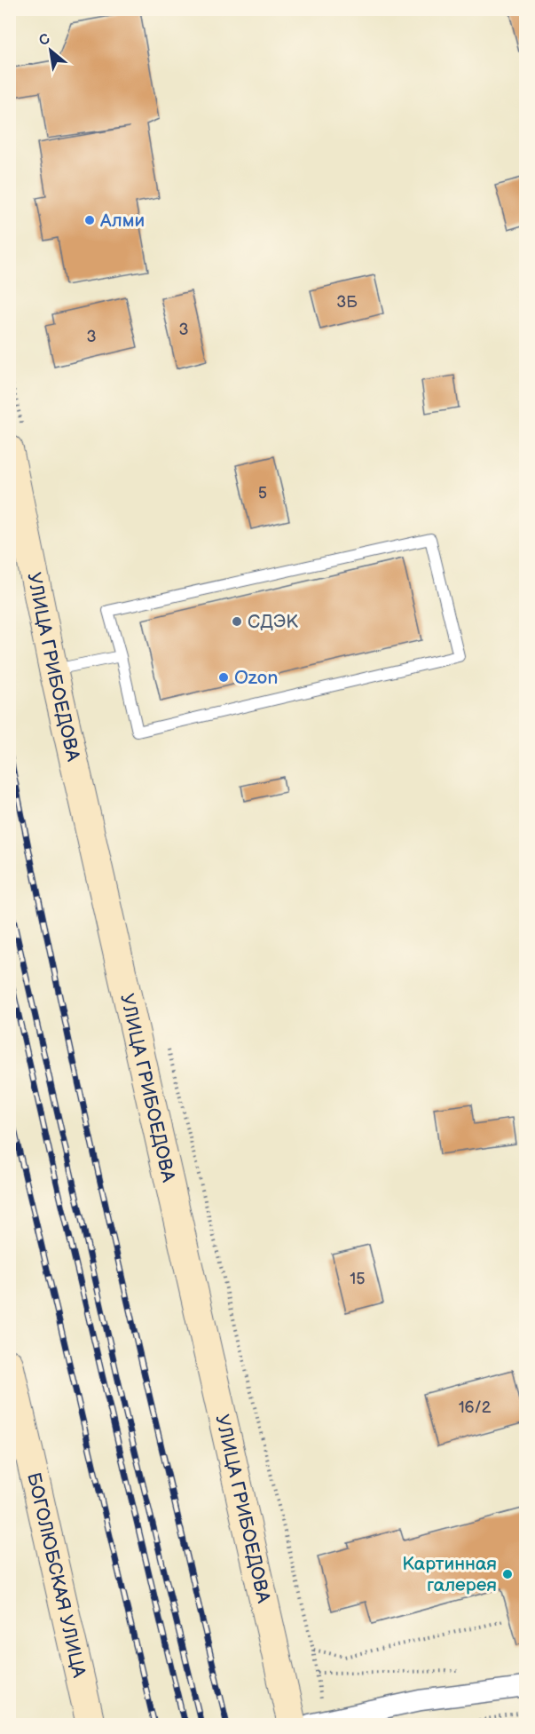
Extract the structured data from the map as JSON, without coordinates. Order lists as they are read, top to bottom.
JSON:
{
  "streets": {
    "street": ["УЛИЦА ГРИБОЕДОВА", "БОГОЛЮБСКАЯ УЛИЦА"]
  },
  "places": [
    "Алми",
    "СДЭК",
    "Ozon",
    "Картинная галерея"
  ],
  "house_numbers": [
    "3Б",
    "3",
    "3",
    "5",
    "15",
    "16/2"
  ],
  "north": "top left"
}
